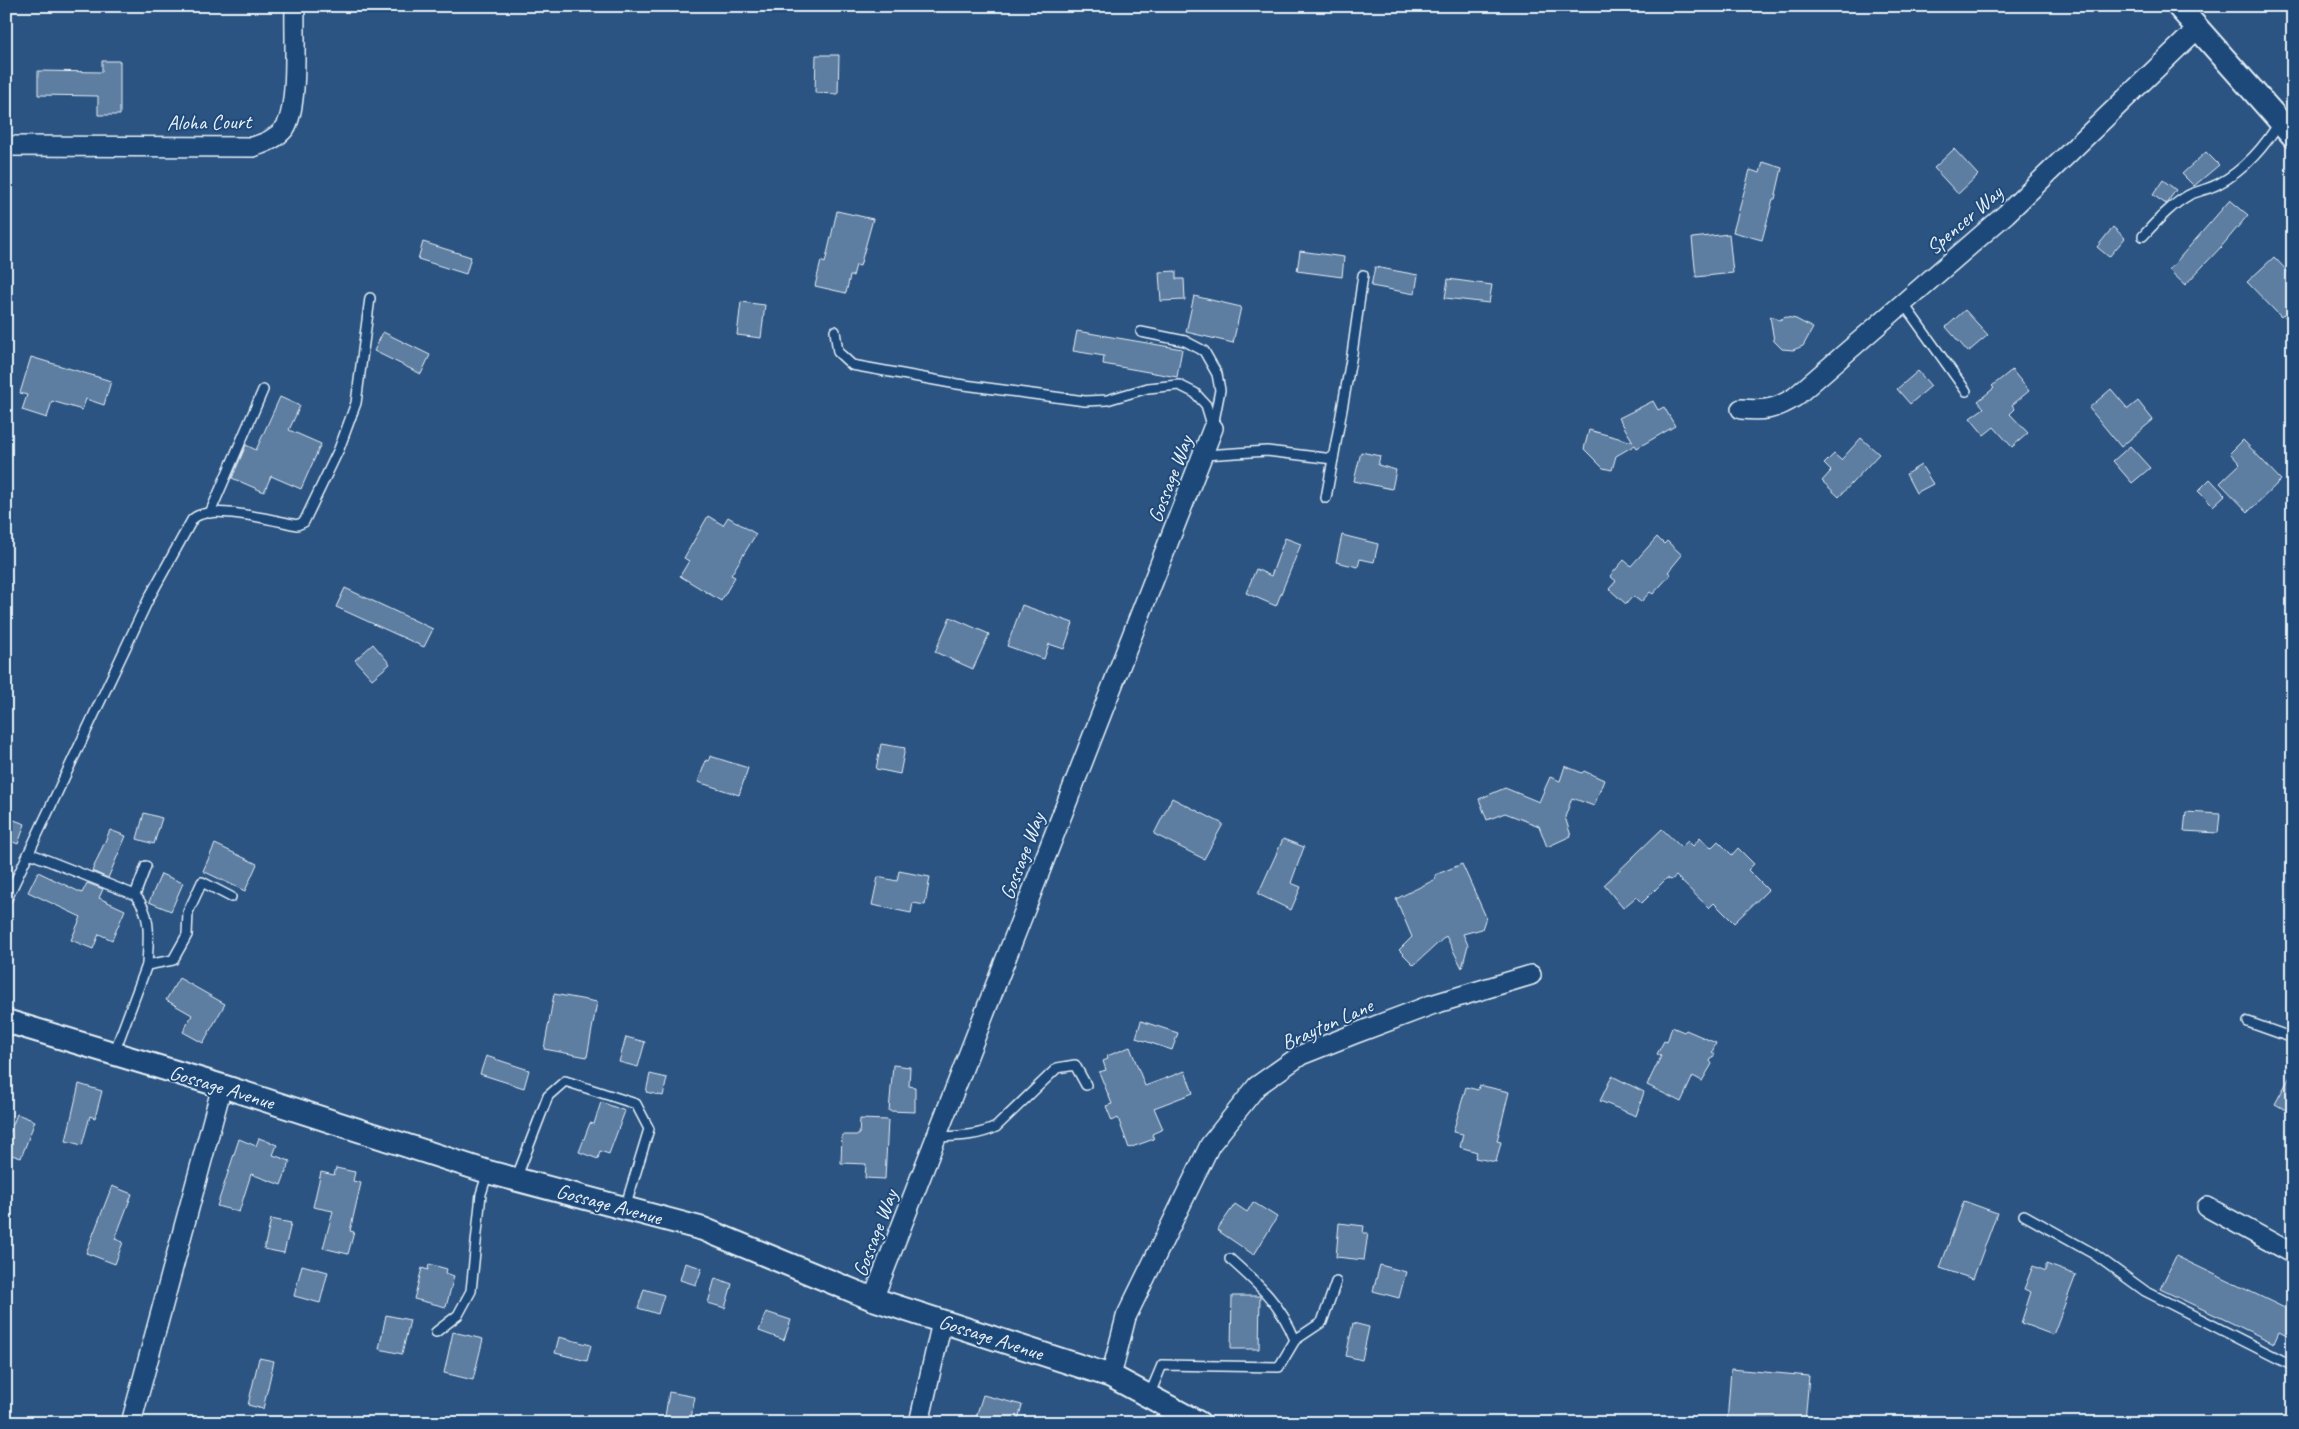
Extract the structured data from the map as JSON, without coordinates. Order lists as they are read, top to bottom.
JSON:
{
  "streets": {
    "street": [
      "Aloha Court",
      "Spencer Way",
      "Gossage Way",
      "Brayton Lane",
      "Gossage Avenue"
    ]
  },
  "crossings": [
    ["Gossage Way", "Gossage Avenue"],
    ["Brayton Lane", "Gossage Avenue"]
  ]
}
